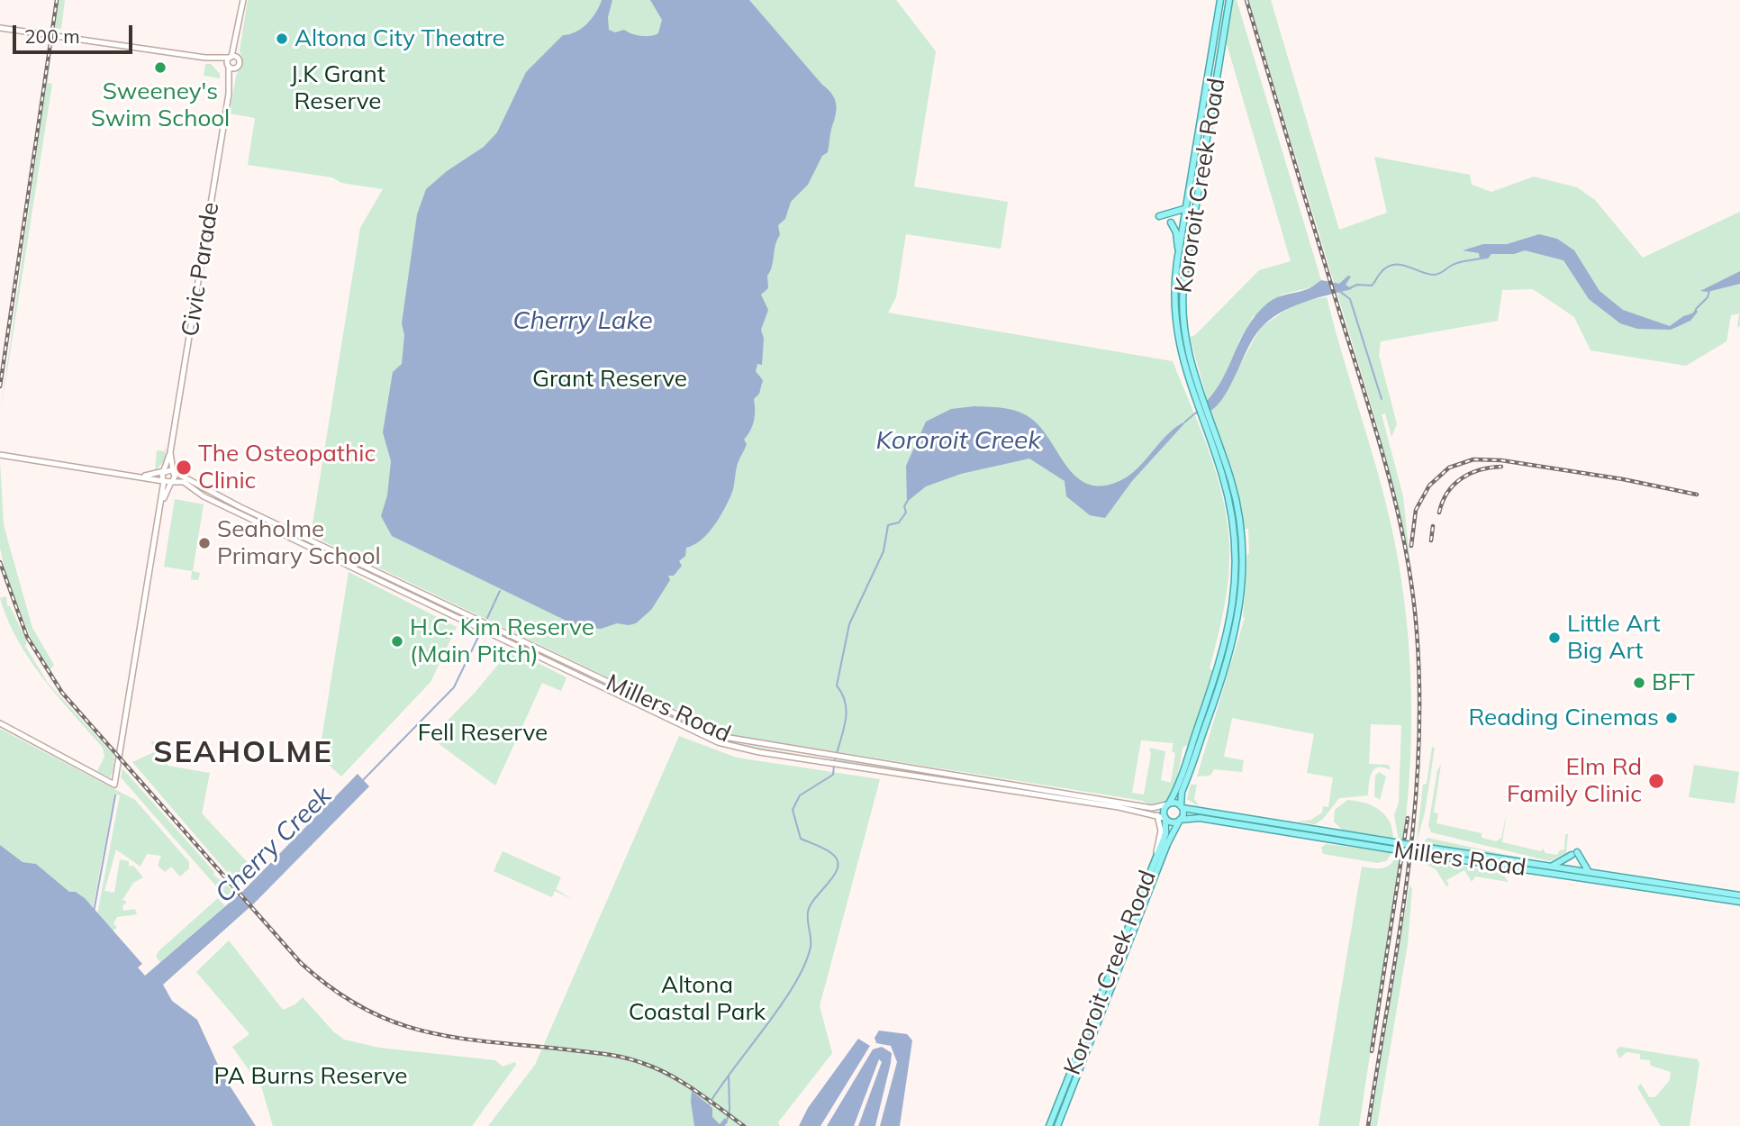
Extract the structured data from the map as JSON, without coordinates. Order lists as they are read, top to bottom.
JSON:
{
  "streets": {
    "main road": ["Kororoit Creek Road", "Civic Parade", "Millers Road"]
  },
  "crossings": [
    ["Kororoit Creek Road", "Millers Road"],
    ["Civic Parade", "Millers Road"]
  ],
  "districts": ["SEAHOLME"],
  "water": ["Cherry Lake", "Kororoit Creek", "Cherry Creek"],
  "parks": [
    "J.K Grant Reserve",
    "Grant Reserve",
    "Fell Reserve",
    "Altona Coastal Park",
    "PA Burns Reserve"
  ],
  "places": [
    "Altona City Theatre",
    "Sweeney's Swim School",
    "The Osteopathic Clinic",
    "Seaholme Primary School",
    "Little Art Big Art",
    "H.C. Kim Reserve (Main Pitch)",
    "BFT",
    "Reading Cinemas",
    "Elm Rd Family Clinic"
  ],
  "scale_bar": "200 m"
}
